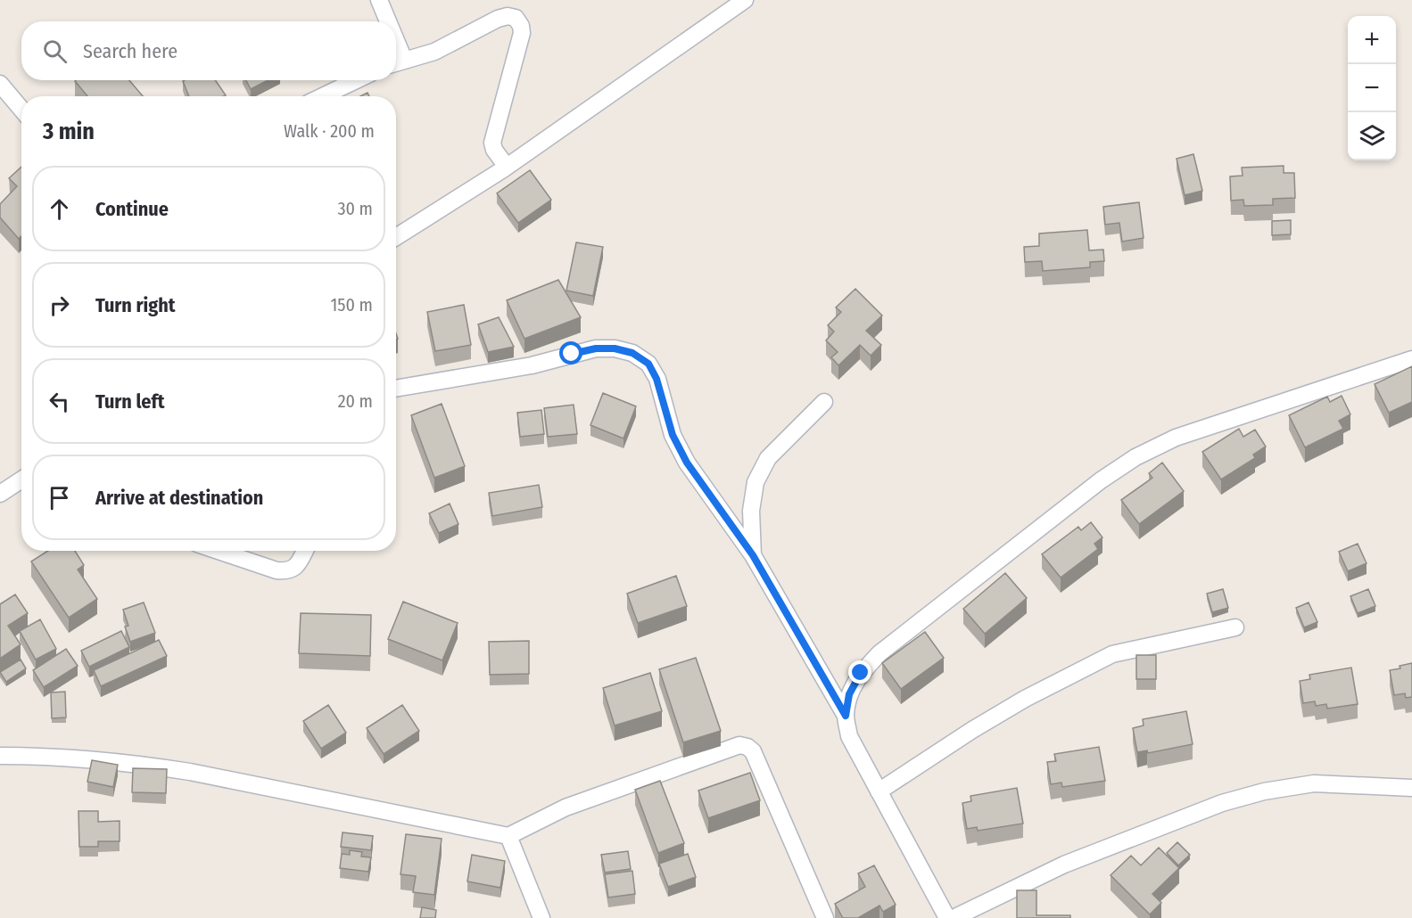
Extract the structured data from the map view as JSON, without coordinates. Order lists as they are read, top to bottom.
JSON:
{
  "page": {
    "map_buttons": ["+", "−"],
    "search": "Search here",
    "heading": ["3 min", "Walk · 200 m"],
    "list": [
      ["Continue", "30 m"],
      ["Turn right", "150 m"],
      ["Turn left", "20 m"],
      "Arrive at destination"
    ]
  }
}
